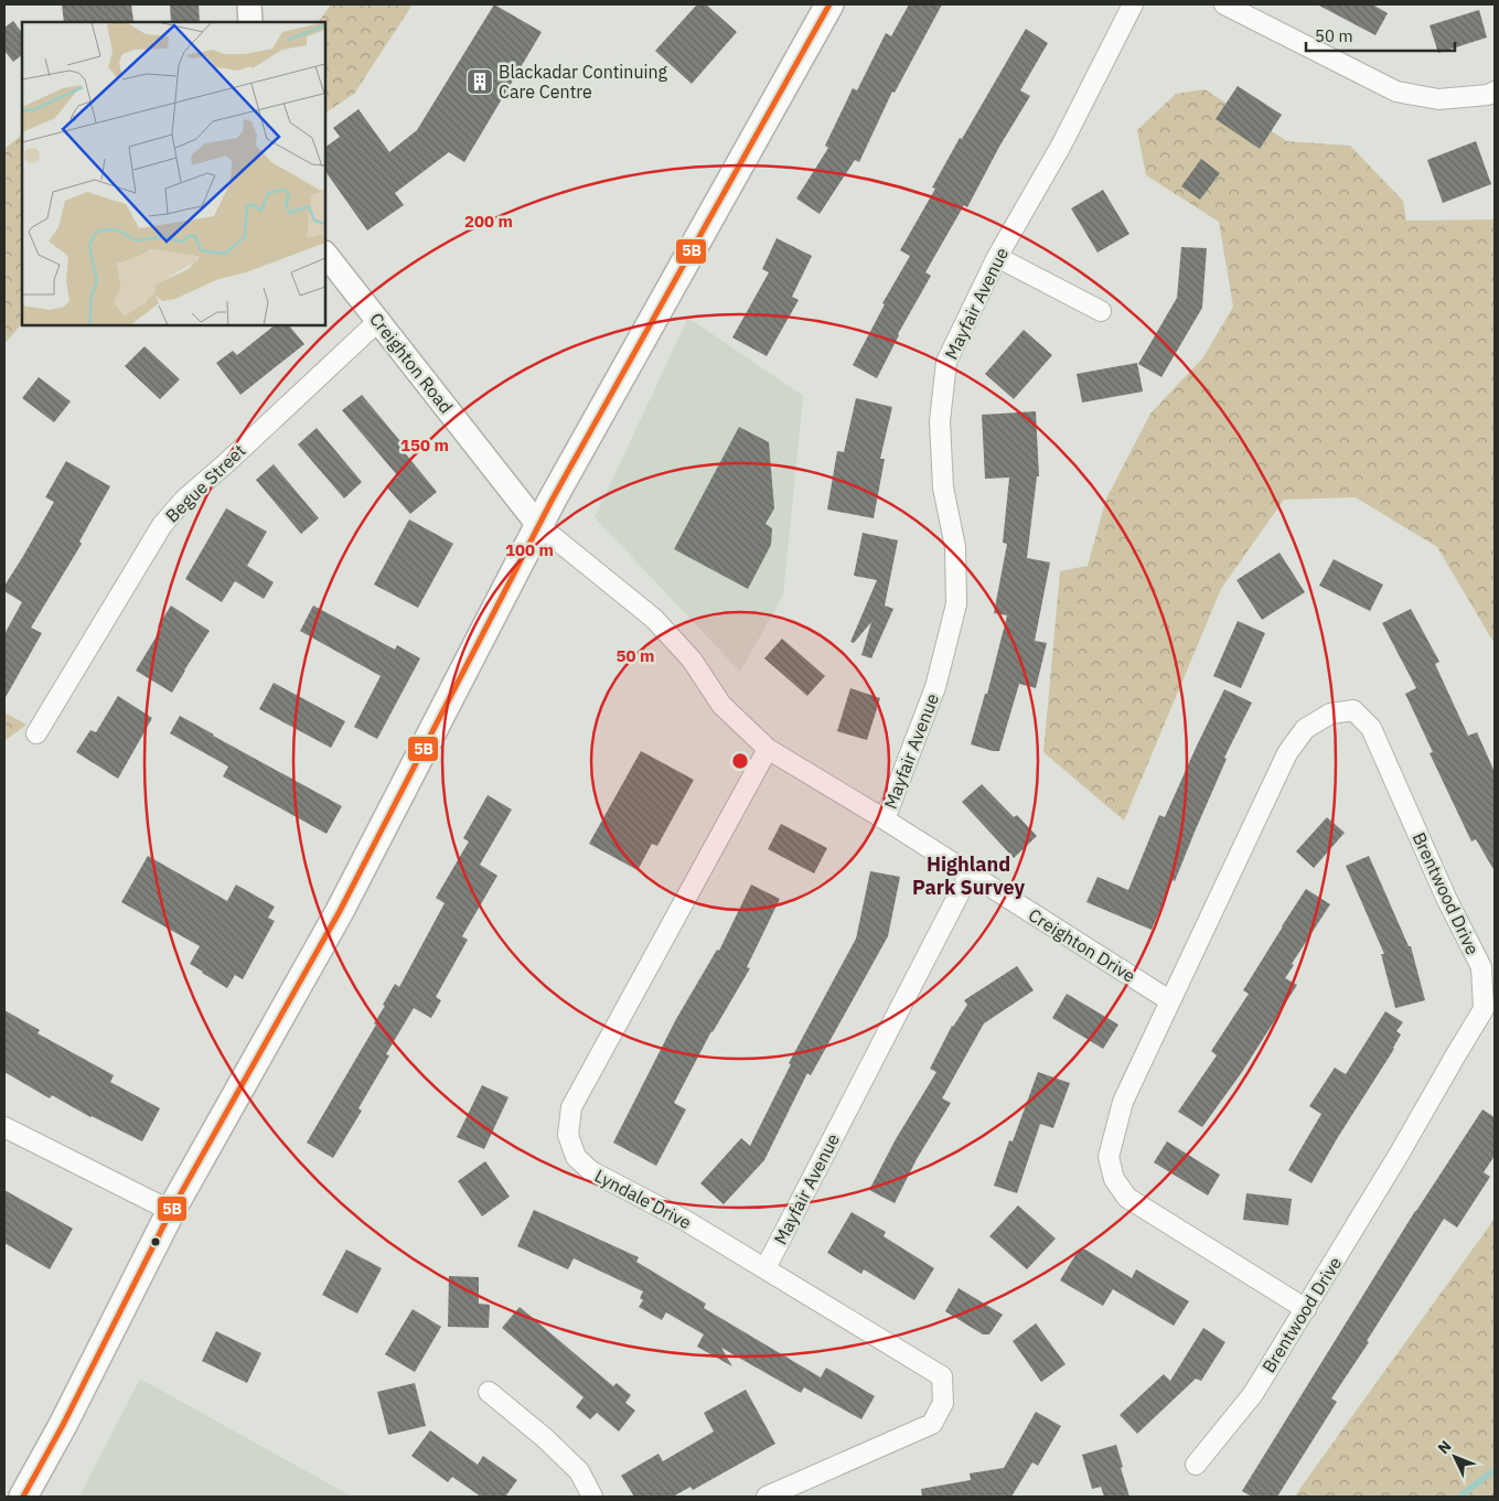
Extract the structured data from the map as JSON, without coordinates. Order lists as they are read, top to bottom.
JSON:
{
  "streets": {
    "street": [
      "Mayfair Avenue",
      "Creighton Road",
      "Begue Street",
      "Brentwood Drive",
      "Creighton Drive",
      "Lyndale Drive"
    ]
  },
  "crossings": [
    ["Mayfair Avenue", "Creighton Drive"],
    ["Mayfair Avenue", "Lyndale Drive"],
    ["Creighton Road", "Begue Street"],
    ["Creighton Road", "Creighton Drive"],
    ["Brentwood Drive", "Creighton Drive"],
    ["Creighton Drive", "Lyndale Drive"]
  ],
  "districts": ["Highland Park Survey"],
  "places": {
    "building": ["Blackadar Continuing Care Centre"]
  },
  "lines": ["transit line 5B"],
  "scale_bar": "50 m",
  "north": "top left",
  "rings": [
    "200 m",
    "150 m",
    "100 m",
    "50 m"
  ]
}
